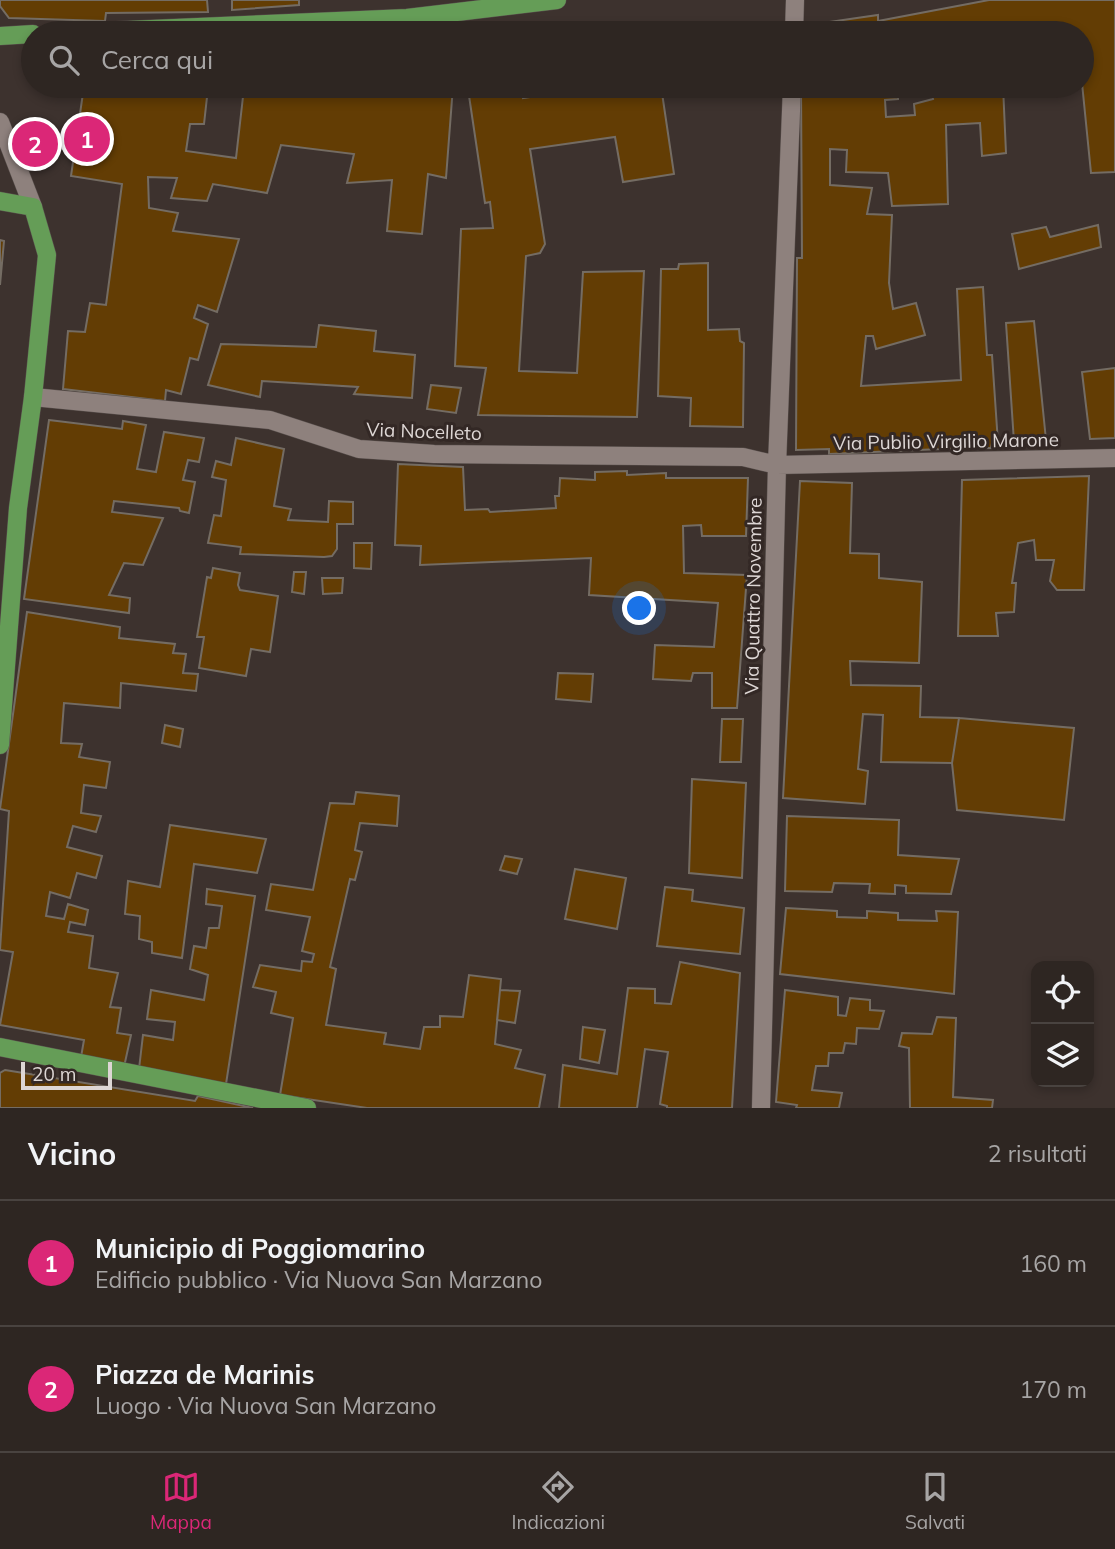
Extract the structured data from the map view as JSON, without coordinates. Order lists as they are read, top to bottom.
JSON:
{
  "streets": {
    "street": ["Via Nocelleto", "Via Publio Virgilio Marone", "Via Quattro Novembre"]
  },
  "crossings": [
    ["Via Nocelleto", "Via Publio Virgilio Marone"],
    ["Via Nocelleto", "Via Quattro Novembre"],
    ["Via Publio Virgilio Marone", "Via Quattro Novembre"]
  ],
  "scale_bar": "20 m",
  "page": {
    "search": "Cerca qui",
    "pins": ["1", "2"],
    "scale": "20 m",
    "heading": ["Vicino", "2 risultati"],
    "list": [
      {
        "mark": "1",
        "name": "Municipio di Poggiomarino",
        "note": "Edificio pubblico · Via Nuova San Marzano",
        "value": "160 m"
      },
      {
        "mark": "2",
        "name": "Piazza de Marinis",
        "note": "Luogo · Via Nuova San Marzano",
        "value": "170 m"
      }
    ],
    "nav": ["Mappa", "Indicazioni", "Salvati"]
  }
}
